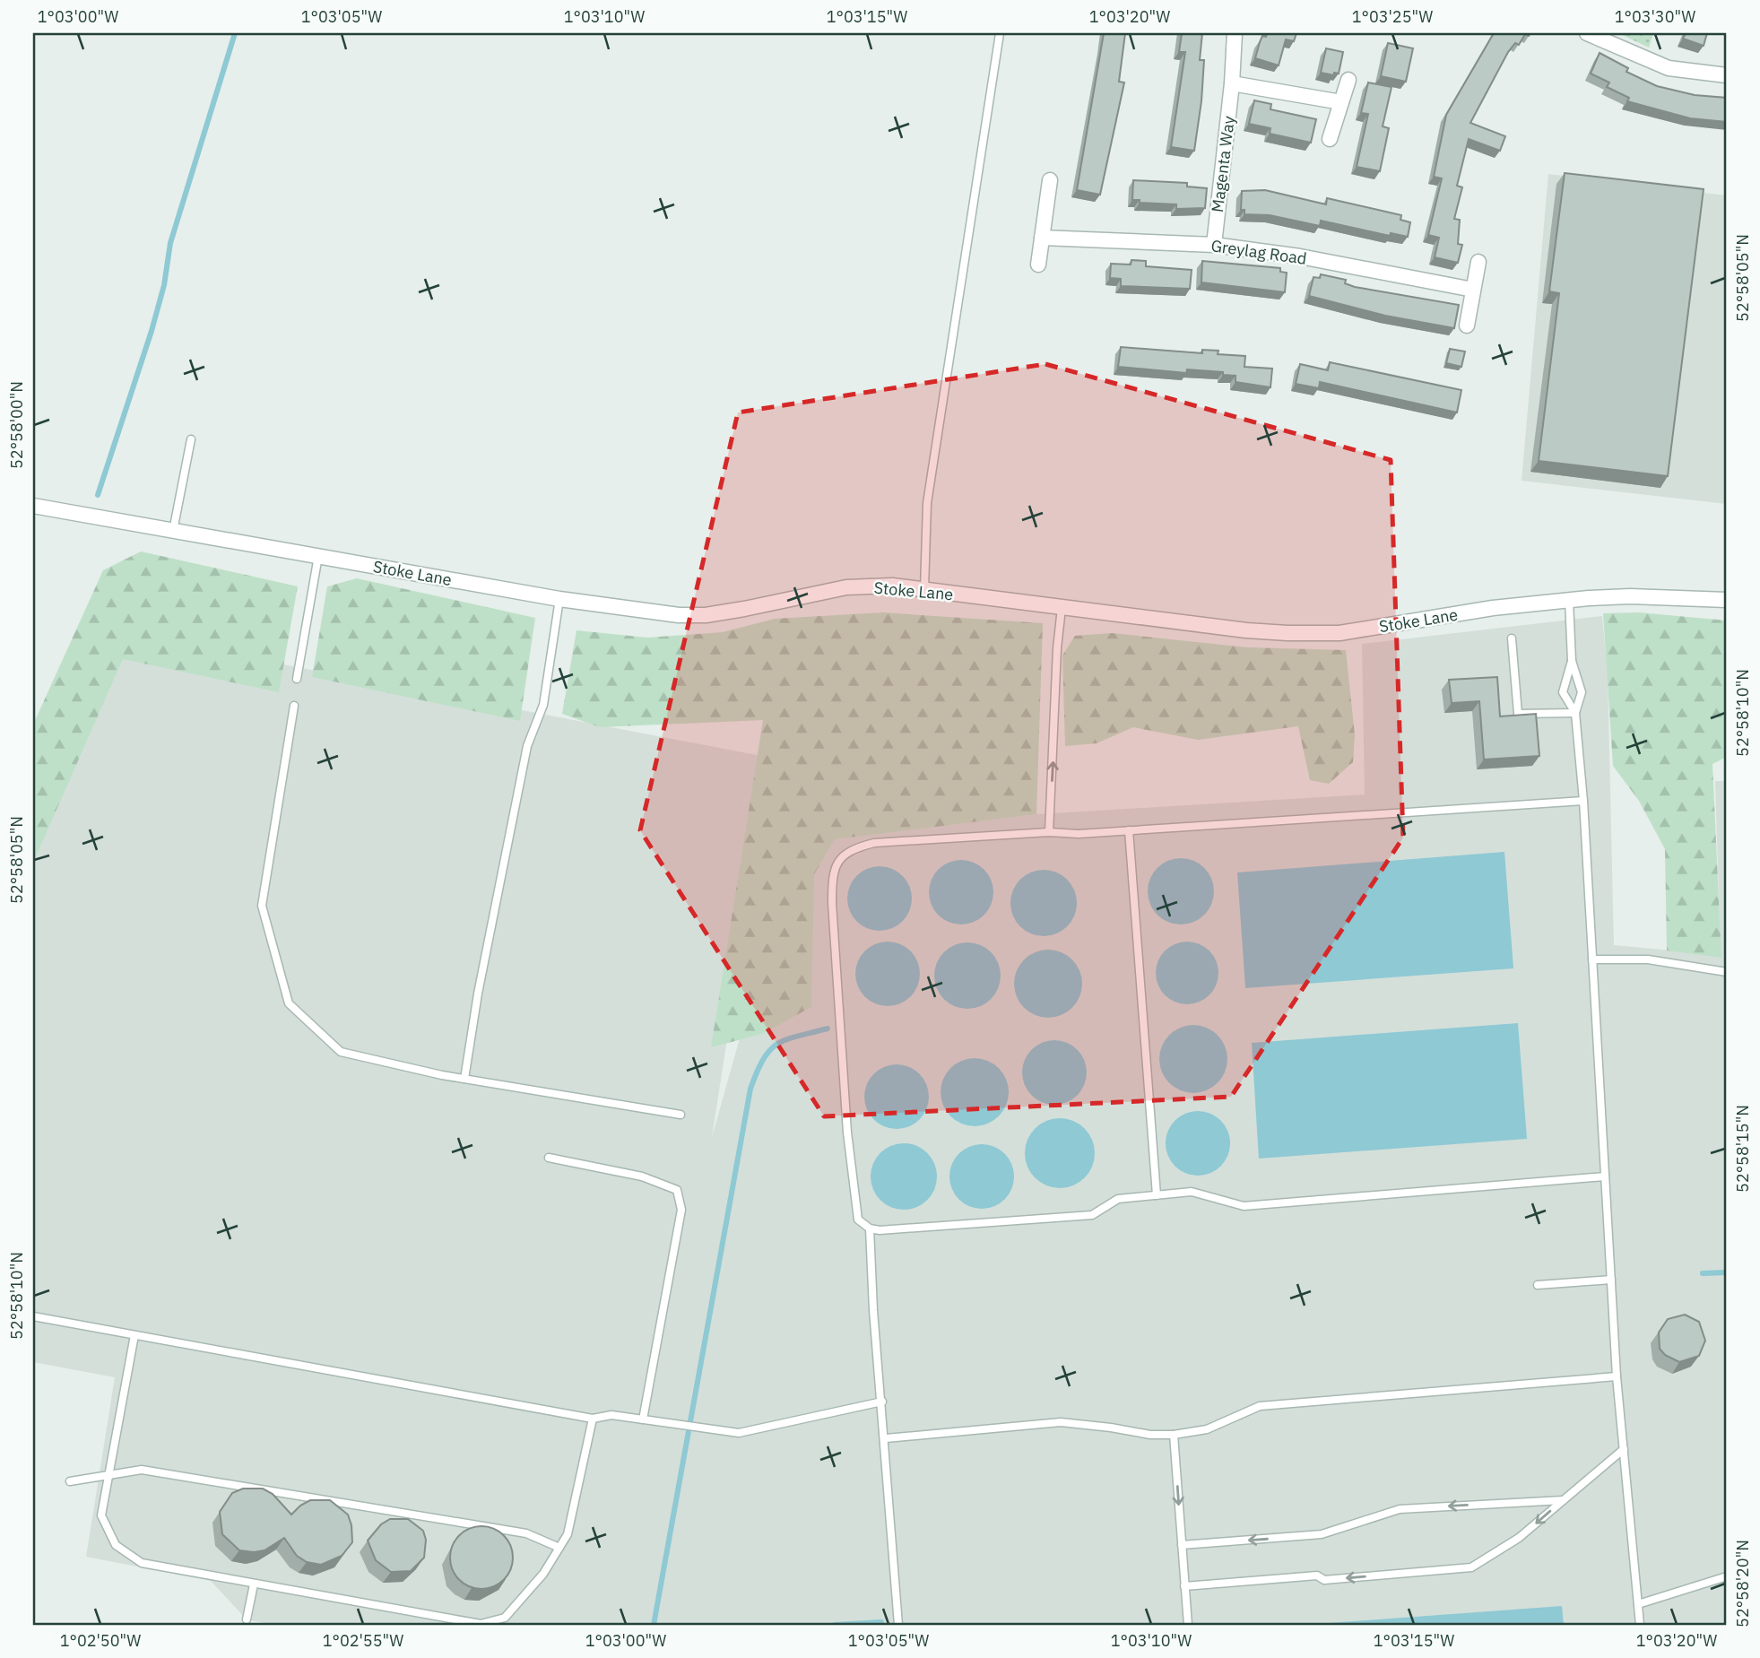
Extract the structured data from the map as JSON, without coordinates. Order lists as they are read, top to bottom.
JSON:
{
  "streets": {
    "street": ["Magenta Way", "Greylag Road", "Stoke Lane"]
  },
  "crossings": [
    ["Magenta Way", "Greylag Road"]
  ],
  "coordinates": [
    "1°03'00\"W",
    "1°03'05\"W",
    "1°03'10\"W",
    "1°03'15\"W",
    "1°03'20\"W",
    "1°03'25\"W",
    "1°03'30\"W",
    "52°58'05\"N",
    "52°58'00\"N",
    "52°58'10\"N",
    "52°58'15\"N",
    "52°58'20\"N",
    "1°02'50\"W",
    "1°02'55\"W"
  ]
}
